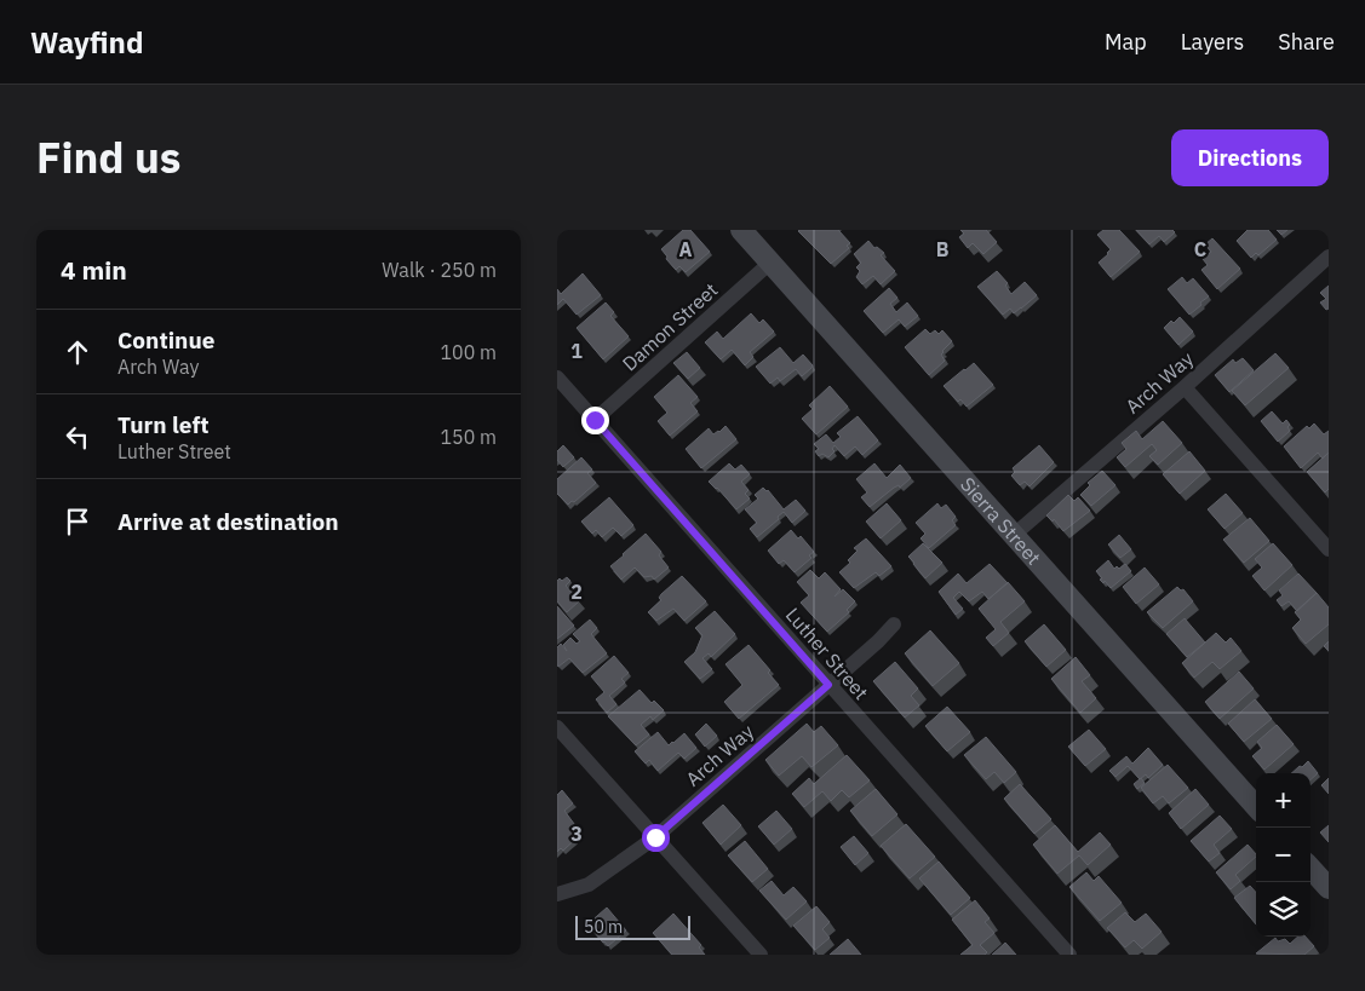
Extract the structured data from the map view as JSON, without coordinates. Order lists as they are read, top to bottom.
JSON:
{
  "streets": {
    "street": [
      "Damon Street",
      "Arch Way",
      "Sierra Street",
      "Luther Street"
    ]
  },
  "crossings": [
    ["Damon Street", "Sierra Street"],
    ["Damon Street", "Luther Street"],
    ["Arch Way", "Sierra Street"],
    ["Arch Way", "Luther Street"]
  ],
  "scale_bar": "50 m",
  "page": {
    "header": "Wayfind",
    "nav": ["Map", "Layers", "Share"],
    "title": "Find us",
    "buttons": "Directions",
    "heading": ["4 min", "Walk · 250 m"],
    "list": [
      ["Continue", "Arch Way", "100 m"],
      ["Turn left", "Luther Street", "150 m"],
      "Arrive at destination"
    ],
    "map_buttons": ["+", "−"],
    "scale": "50 m"
  },
  "grid": {
    "columns": ["A", "B", "C"],
    "rows": ["1", "2", "3"]
  }
}
